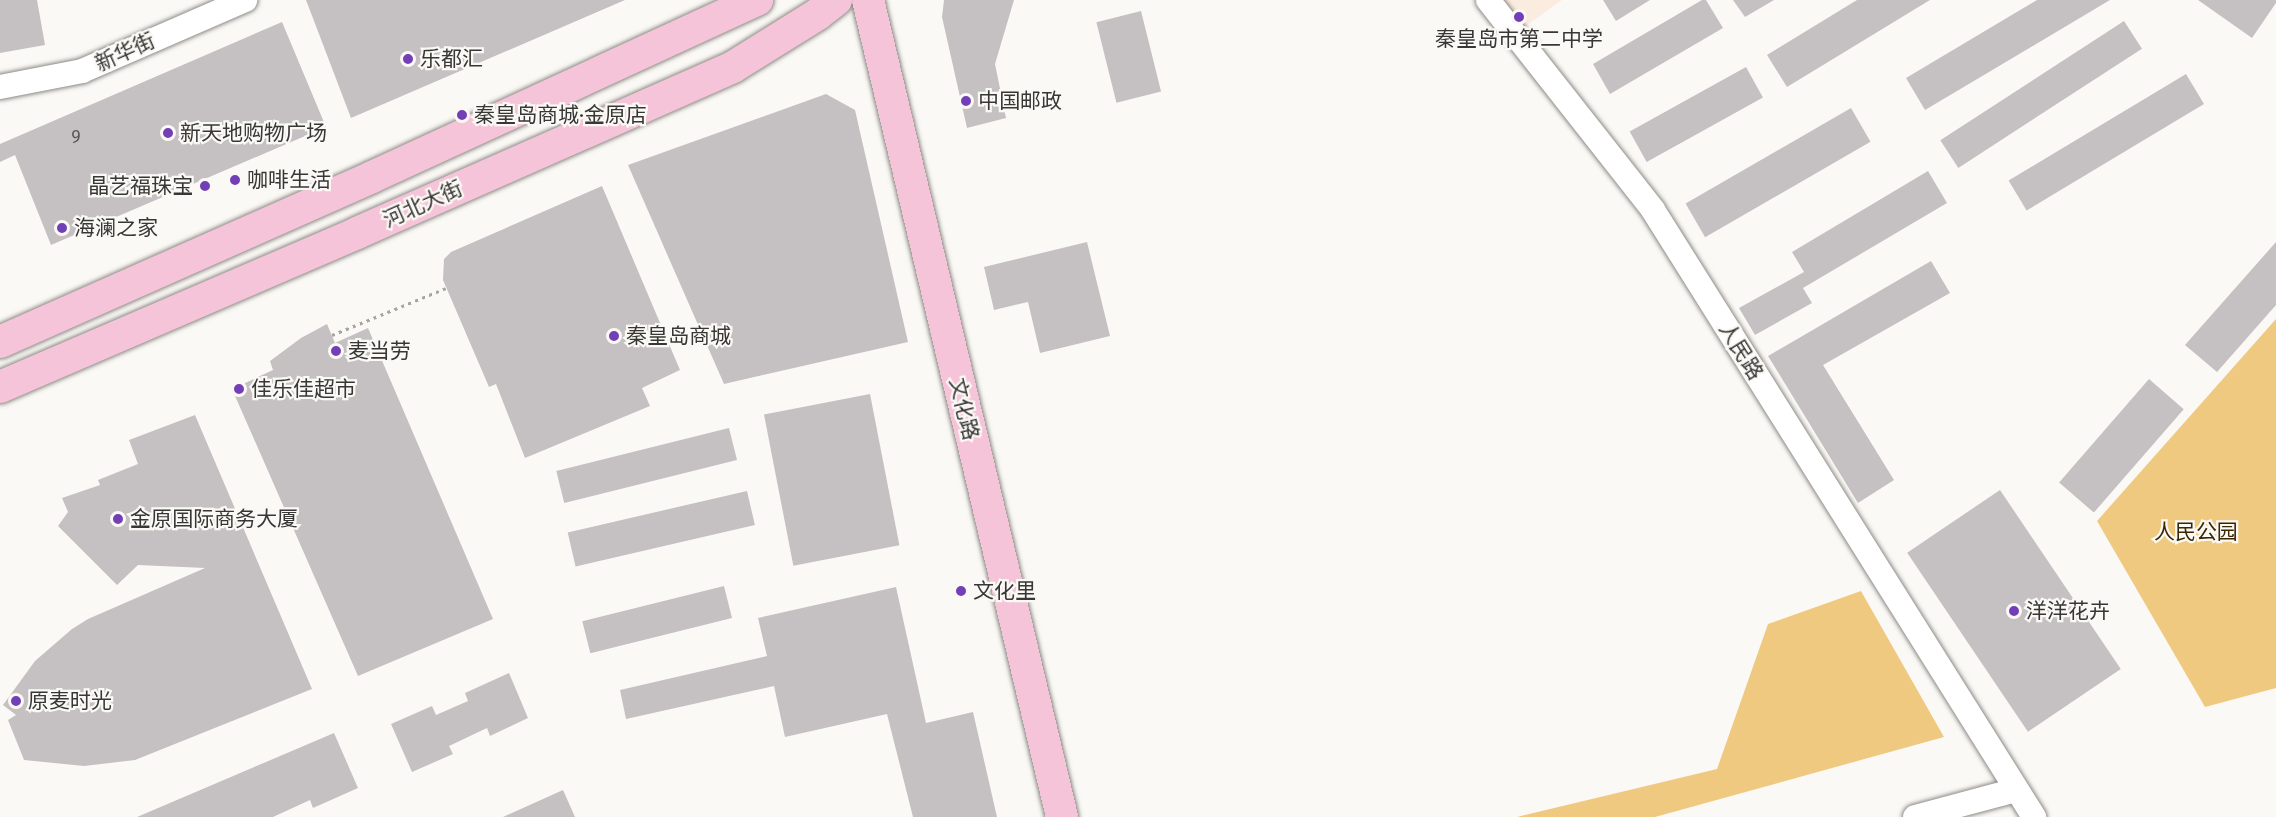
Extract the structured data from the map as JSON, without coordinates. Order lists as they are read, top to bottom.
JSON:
{
  "streets": {
    "main road": ["河北大街", "文化路"],
    "street": ["新华街", "人民路"]
  },
  "parks": ["人民公园"],
  "places": [
    "秦皇岛市第二中学",
    "乐都汇",
    "中国邮政",
    "秦皇岛商城·金原店",
    "新天地购物广场",
    "咖啡生活",
    "晶艺福珠宝",
    "海澜之家",
    "秦皇岛商城",
    "麦当劳",
    "佳乐佳超市",
    "金原国际商务大厦",
    "文化里",
    "洋洋花卉",
    "原麦时光"
  ],
  "house_numbers": ["9"]
}
